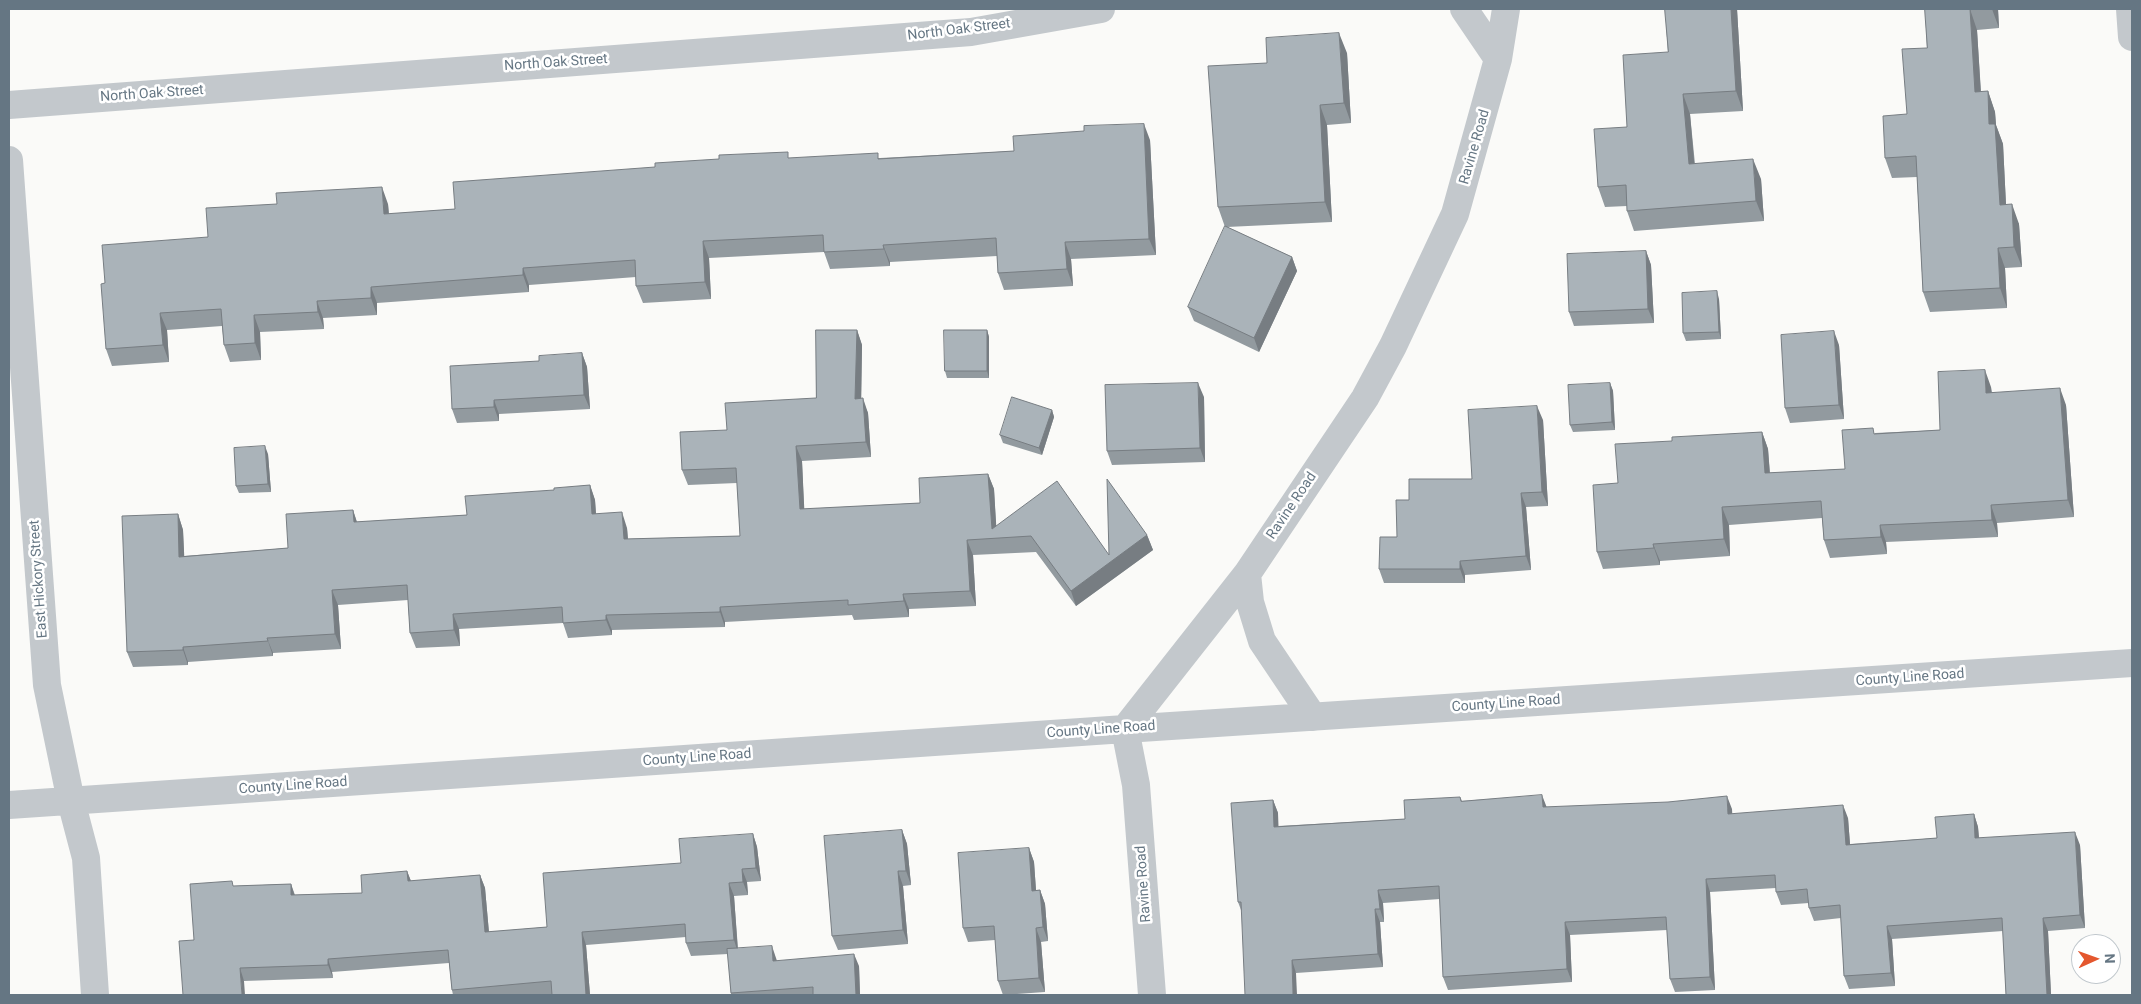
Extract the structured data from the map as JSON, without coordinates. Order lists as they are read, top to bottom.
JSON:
{
  "streets": {
    "street": [
      "North Oak Street",
      "Ravine Road",
      "East Hickory Street",
      "County Line Road"
    ]
  },
  "crossings": [
    ["Ravine Road", "County Line Road"],
    ["East Hickory Street", "County Line Road"]
  ],
  "north": "right"
}
